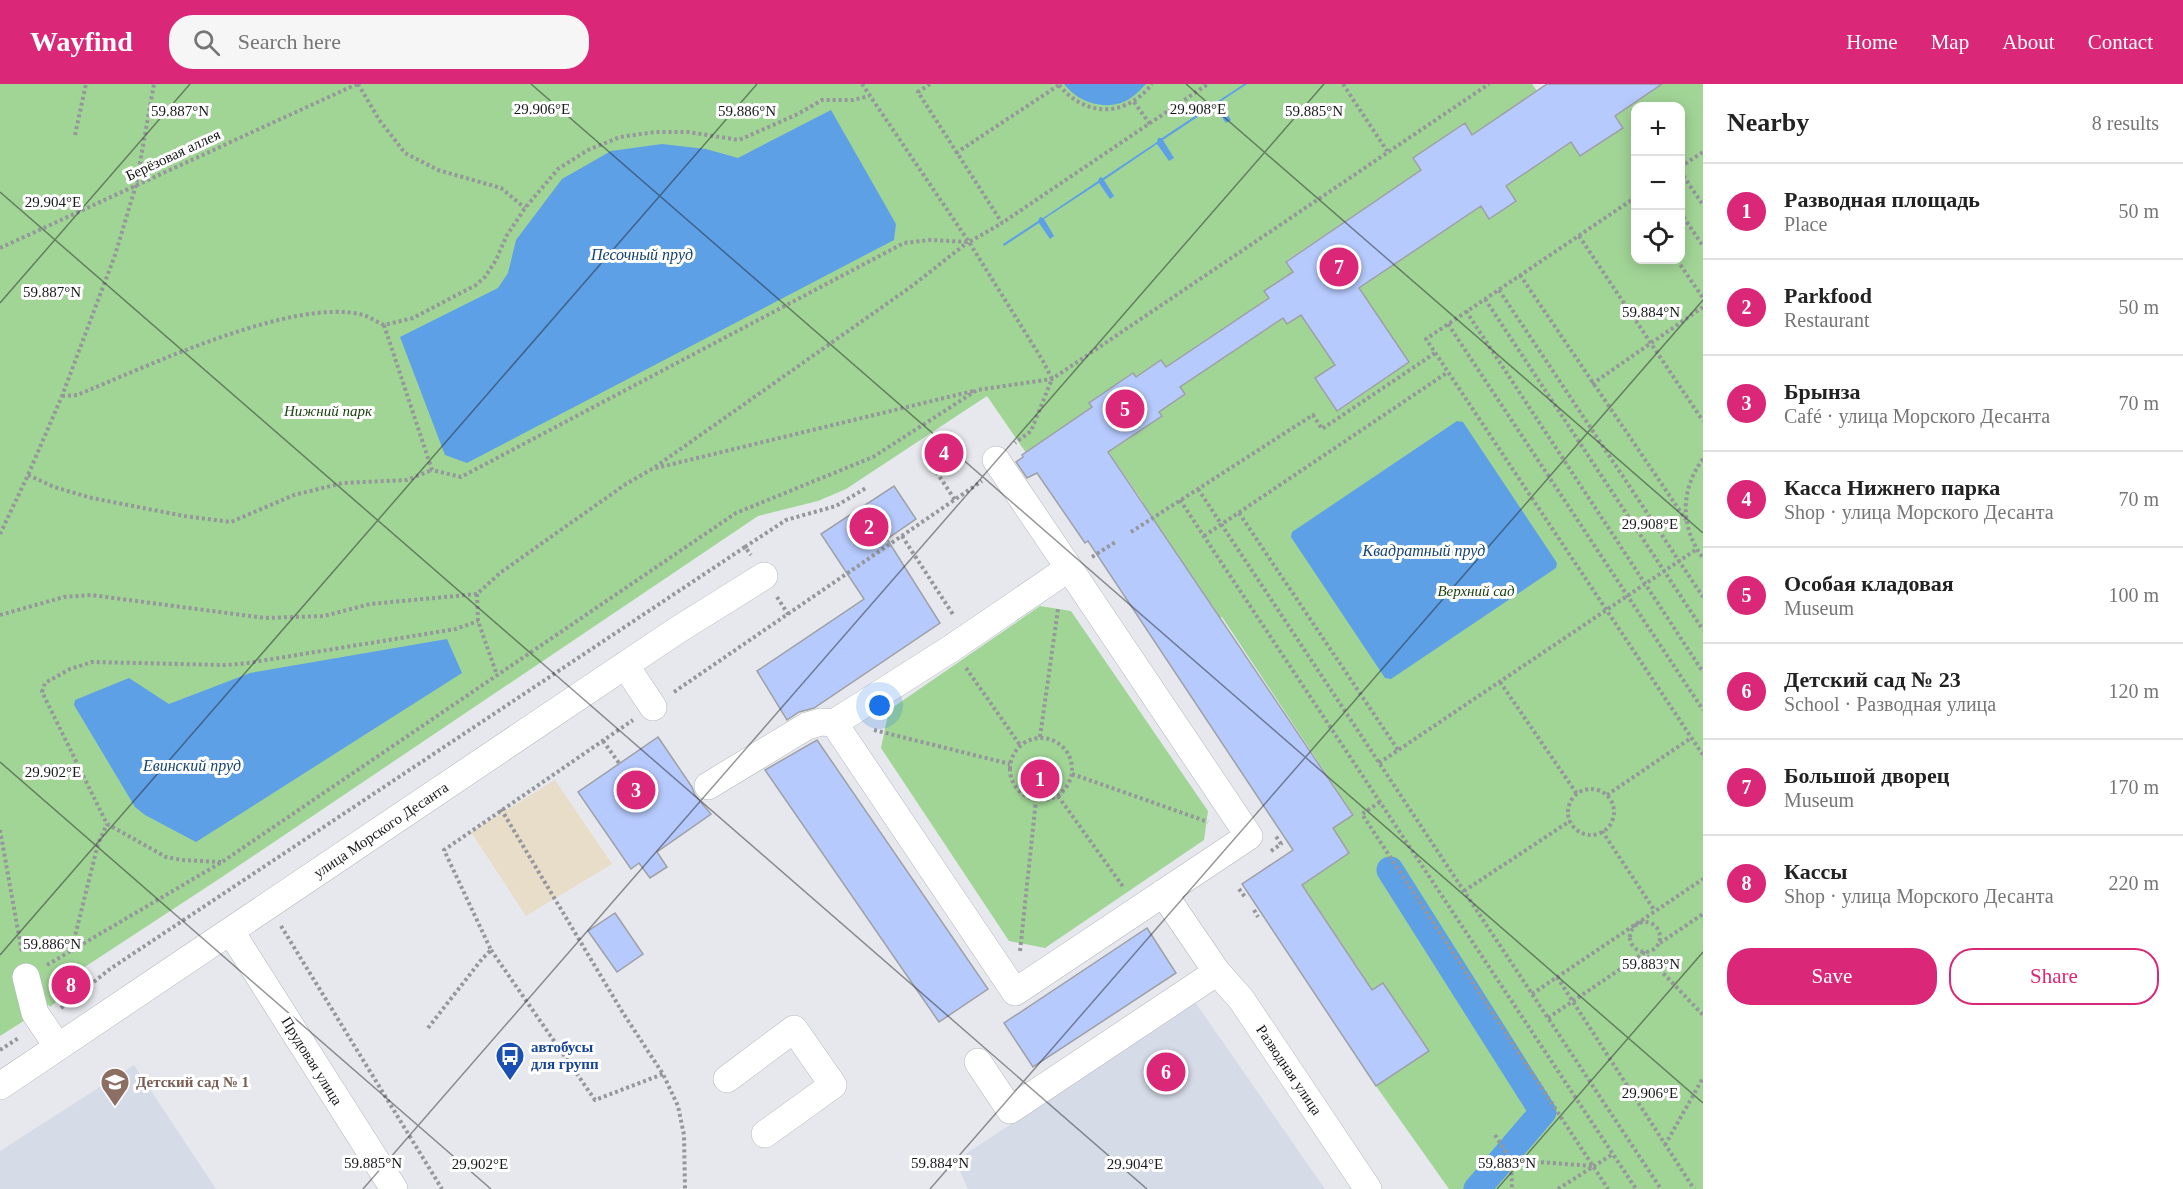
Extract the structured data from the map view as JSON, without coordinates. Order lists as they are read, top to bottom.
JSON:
{
  "streets": {
    "street": ["улица Морского Десанта", "Прудовая улица", "Разводная улица"],
    "path": ["Берёзовая аллея"]
  },
  "crossings": [
    ["улица Морского Десанта", "Прудовая улица"]
  ],
  "water": ["Песочный пруд", "Квадратный пруд", "Евинский пруд"],
  "parks": ["Нижний парк", "Верхний сад"],
  "places": {
    "bus stop": ["автобусы для групп"],
    "school or university": ["Детский сад № 1"]
  },
  "page": {
    "header": "Wayfind",
    "search": "Search here",
    "nav": [
      "Home",
      "Map",
      "About",
      "Contact"
    ],
    "heading": ["Nearby", "8 results"],
    "map_buttons": ["+", "−"],
    "list": [
      {
        "mark": "1",
        "name": "Разводная площадь",
        "note": "Place",
        "value": "50 m"
      },
      {
        "mark": "2",
        "name": "Parkfood",
        "note": "Restaurant",
        "value": "50 m"
      },
      {
        "mark": "3",
        "name": "Брынза",
        "note": "Café · улица Морского Десанта",
        "value": "70 m"
      },
      {
        "mark": "4",
        "name": "Касса Нижнего парка",
        "note": "Shop · улица Морского Десанта",
        "value": "70 m"
      },
      {
        "mark": "5",
        "name": "Особая кладовая",
        "note": "Museum",
        "value": "100 m"
      },
      {
        "mark": "6",
        "name": "Детский сад № 23",
        "note": "School · Разводная улица",
        "value": "120 m"
      },
      {
        "mark": "7",
        "name": "Большой дворец",
        "note": "Museum",
        "value": "170 m"
      },
      {
        "mark": "8",
        "name": "Кассы",
        "note": "Shop · улица Морского Десанта",
        "value": "220 m"
      }
    ],
    "pins": [
      "7",
      "5",
      "4",
      "2",
      "1",
      "3",
      "8",
      "6"
    ],
    "buttons": ["Save", "Share"]
  },
  "coordinates": [
    "29.906°E",
    "29.908°E",
    "59.887°N",
    "59.886°N",
    "59.885°N",
    "29.904°E",
    "59.884°N",
    "29.902°E",
    "59.883°N"
  ]
}
